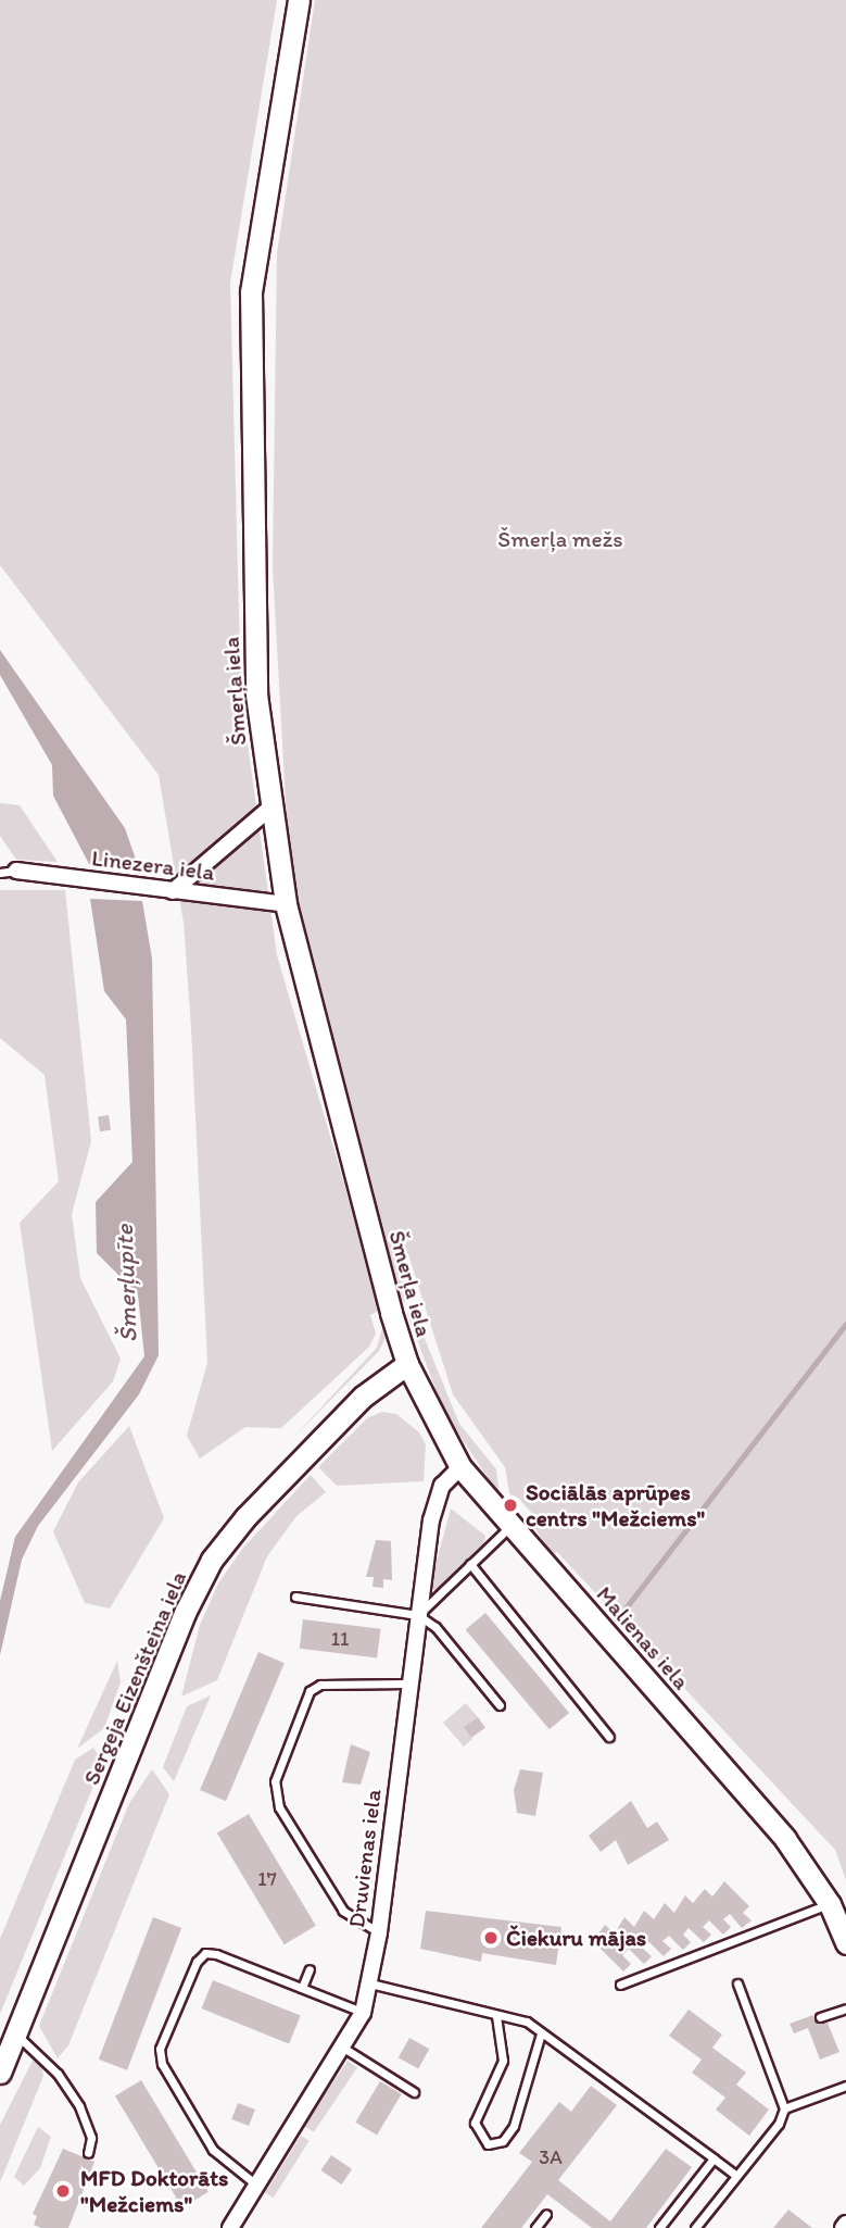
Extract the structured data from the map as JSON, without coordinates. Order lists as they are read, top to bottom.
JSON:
{
  "streets": {
    "street": [
      "Šmerļa iela",
      "Linezera iela",
      "Malienas iela",
      "Sergeja Eizenšteina iela",
      "Druvienas iela"
    ]
  },
  "crossings": [
    ["Šmerļa iela", "Linezera iela"],
    ["Šmerļa iela", "Malienas iela"],
    ["Šmerļa iela", "Sergeja Eizenšteina iela"],
    ["Malienas iela", "Sergeja Eizenšteina iela"],
    ["Malienas iela", "Druvienas iela"]
  ],
  "water": ["Šmerļupīte"],
  "parks": ["Šmerļa mežs"],
  "places": ["Sociālās aprūpes centrs \"Mežciems\"", "Čiekuru mājas", "MFD Doktorāts \"Mežciems\""],
  "house_numbers": ["11", "17", "3A"]
}
